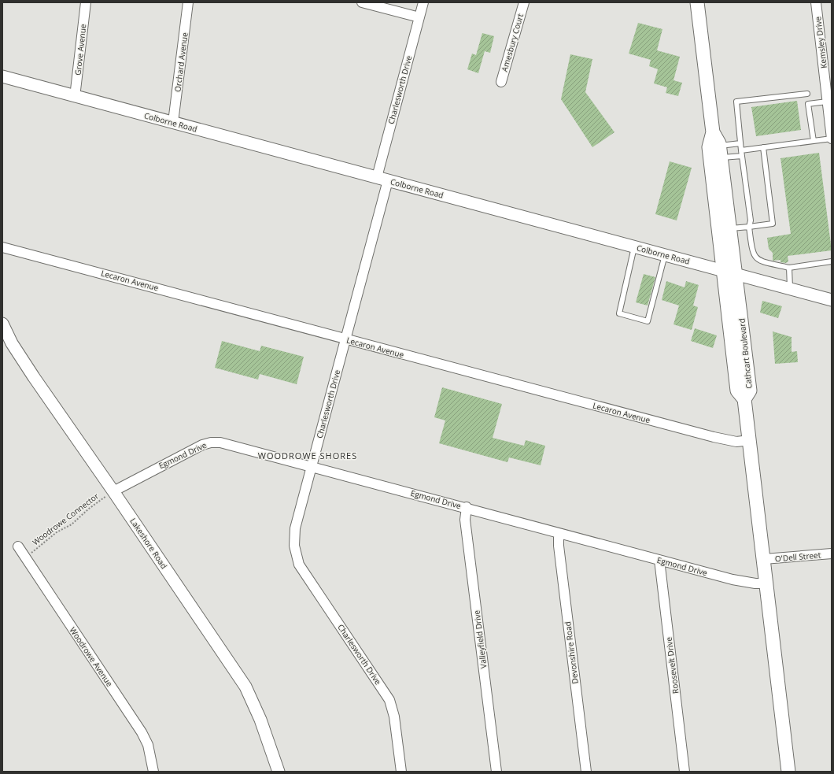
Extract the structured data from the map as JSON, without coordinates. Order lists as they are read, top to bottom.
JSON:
{
  "streets": {
    "main road": ["Cathcart Boulevard"],
    "street": [
      "Amesbury Court",
      "Kemsley Drive",
      "Grove Avenue",
      "Orchard Avenue",
      "Charlesworth Drive",
      "Colborne Road",
      "Lecaron Avenue",
      "Egmond Drive",
      "Lakeshore Road",
      "O'Dell Street",
      "Valleyfield Drive",
      "Devonshire Road",
      "Woodrowe Avenue",
      "Roosevelt Drive"
    ],
    "path": ["Woodrowe Connector"]
  },
  "crossings": [
    ["Grove Avenue", "Colborne Road"],
    ["Orchard Avenue", "Colborne Road"],
    ["Charlesworth Drive", "Colborne Road"],
    ["Charlesworth Drive", "Lecaron Avenue"],
    ["Charlesworth Drive", "Egmond Drive"],
    ["Colborne Road", "Cathcart Boulevard"],
    ["Lecaron Avenue", "Cathcart Boulevard"],
    ["Egmond Drive", "Woodrowe Connector"],
    ["Egmond Drive", "Lakeshore Road"],
    ["Egmond Drive", "Valleyfield Drive"],
    ["Egmond Drive", "Devonshire Road"],
    ["Egmond Drive", "Roosevelt Drive"],
    ["Woodrowe Connector", "Lakeshore Road"],
    ["Woodrowe Connector", "Woodrowe Avenue"]
  ],
  "districts": ["WOODROWE SHORES"]
}
